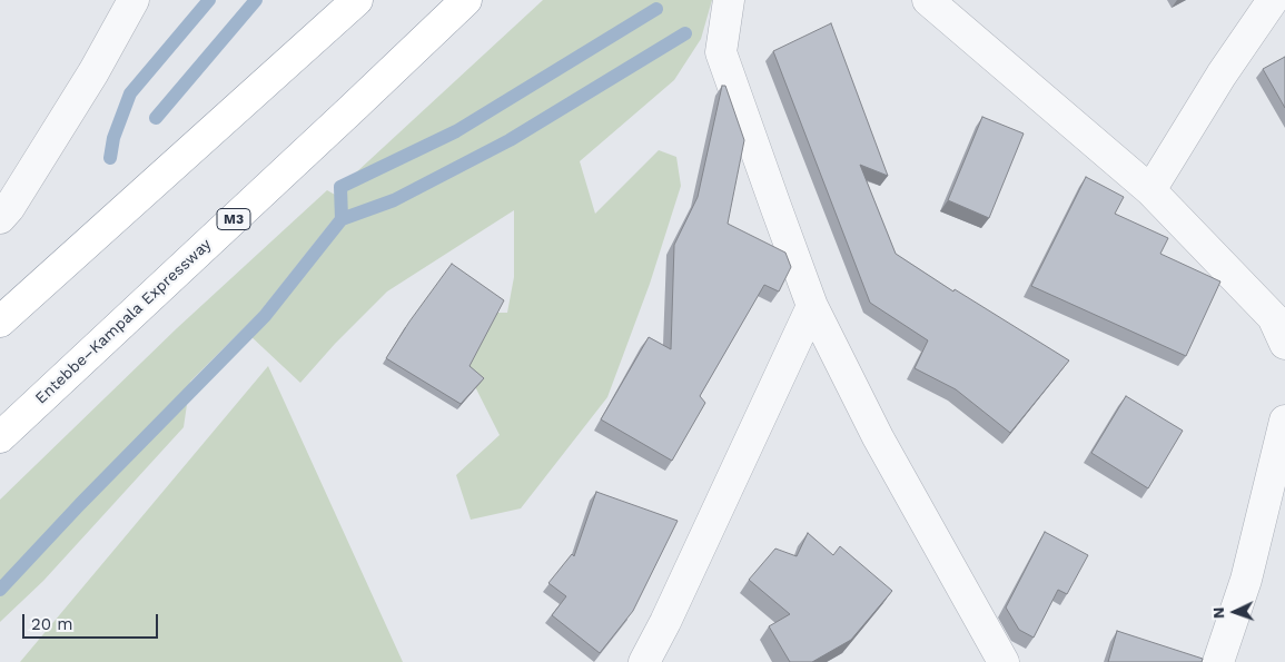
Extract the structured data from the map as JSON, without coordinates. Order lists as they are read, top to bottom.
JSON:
{
  "streets": {
    "highway": ["M3", "Entebbe–Kampala Expressway"]
  },
  "scale_bar": "20 m",
  "north": "left"
}
